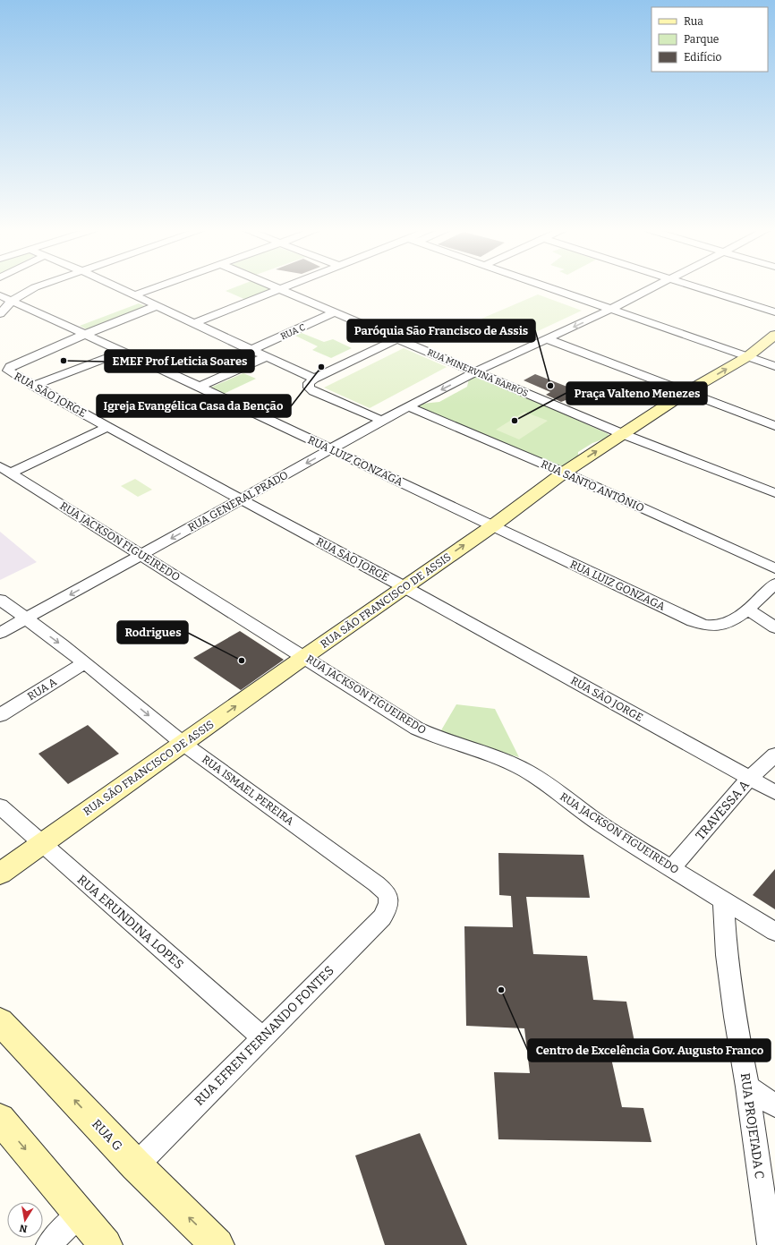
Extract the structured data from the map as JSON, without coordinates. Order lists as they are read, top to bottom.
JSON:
{
  "streets": {
    "street": [
      "RUA C",
      "RUA MINERVINA BARROS",
      "RUA SÃO JORGE",
      "RUA LUIZ GONZAGA",
      "RUA SANTO ANTÔNIO",
      "RUA GENERAL PRADO",
      "RUA JACKSON FIGUEIREDO",
      "RUA SÃO FRANCISCO DE ASSIS",
      "RUA A",
      "RUA ISMAEL PEREIRA",
      "TRAVESSA A",
      "RUA ERUNDINA LOPES",
      "RUA EFREN FERNANDO FONTES",
      "RUA PROJETADA C",
      "RUA G"
    ]
  },
  "crossings": [
    ["RUA C", "RUA MINERVINA BARROS"],
    ["RUA MINERVINA BARROS", "RUA GENERAL PRADO"],
    ["RUA MINERVINA BARROS", "RUA SÃO FRANCISCO DE ASSIS"],
    ["RUA SÃO JORGE", "RUA LUIZ GONZAGA"],
    ["RUA SÃO JORGE", "RUA GENERAL PRADO"],
    ["RUA SÃO JORGE", "RUA SÃO FRANCISCO DE ASSIS"],
    ["RUA SÃO JORGE", "TRAVESSA A"],
    ["RUA LUIZ GONZAGA", "RUA GENERAL PRADO"],
    ["RUA LUIZ GONZAGA", "RUA SÃO FRANCISCO DE ASSIS"],
    ["RUA SANTO ANTÔNIO", "RUA GENERAL PRADO"],
    ["RUA SANTO ANTÔNIO", "RUA SÃO FRANCISCO DE ASSIS"],
    ["RUA GENERAL PRADO", "RUA JACKSON FIGUEIREDO"],
    ["RUA GENERAL PRADO", "RUA ISMAEL PEREIRA"],
    ["RUA JACKSON FIGUEIREDO", "RUA SÃO FRANCISCO DE ASSIS"],
    ["RUA JACKSON FIGUEIREDO", "TRAVESSA A"],
    ["RUA JACKSON FIGUEIREDO", "RUA PROJETADA C"],
    ["RUA SÃO FRANCISCO DE ASSIS", "RUA ISMAEL PEREIRA"],
    ["RUA SÃO FRANCISCO DE ASSIS", "RUA ERUNDINA LOPES"],
    ["RUA A", "RUA ISMAEL PEREIRA"],
    ["RUA ISMAEL PEREIRA", "RUA EFREN FERNANDO FONTES"],
    ["RUA ERUNDINA LOPES", "RUA EFREN FERNANDO FONTES"],
    ["RUA EFREN FERNANDO FONTES", "RUA G"]
  ],
  "one_way": ["RUA SÃO FRANCISCO DE ASSIS", "RUA ISMAEL PEREIRA"],
  "places": [
    "EMEF Prof Leticia Soares",
    "Igreja Evangélica Casa da Benção",
    "Paróquia São Francisco de Assis",
    "Praça Valteno Menezes",
    "Rodrigues",
    "Centro de Excelência Gov. Augusto Franco"
  ],
  "legend": ["Rua", "Parque", "Edifício"],
  "north": "bottom"
}
